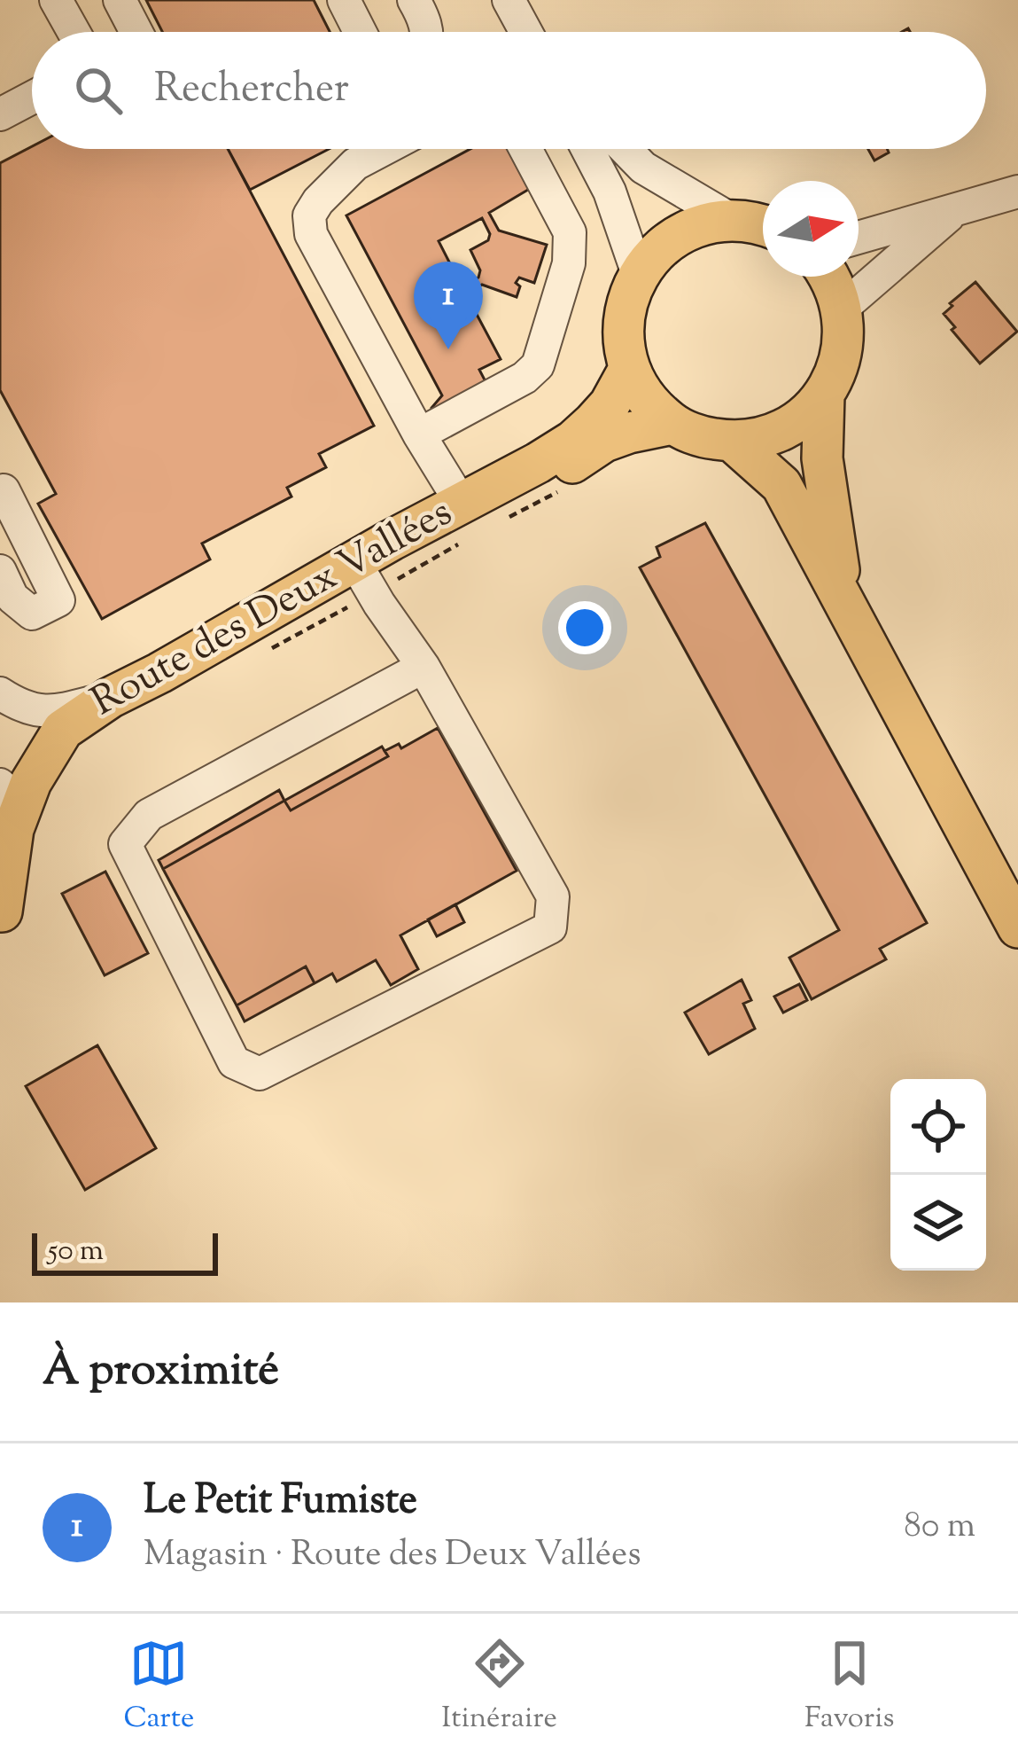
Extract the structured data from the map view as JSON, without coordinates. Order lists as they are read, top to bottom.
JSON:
{
  "streets": {
    "main road": ["Route des Deux Vallées"]
  },
  "scale_bar": "50 m",
  "north": "right",
  "page": {
    "search": "Rechercher",
    "pins": "1",
    "scale": "50 m",
    "heading": "À proximité",
    "list": [
      {
        "mark": "1",
        "name": "Le Petit Fumiste",
        "note": "Magasin · Route des Deux Vallées",
        "value": "80 m"
      }
    ],
    "nav": ["Carte", "Itinéraire", "Favoris"]
  }
}
